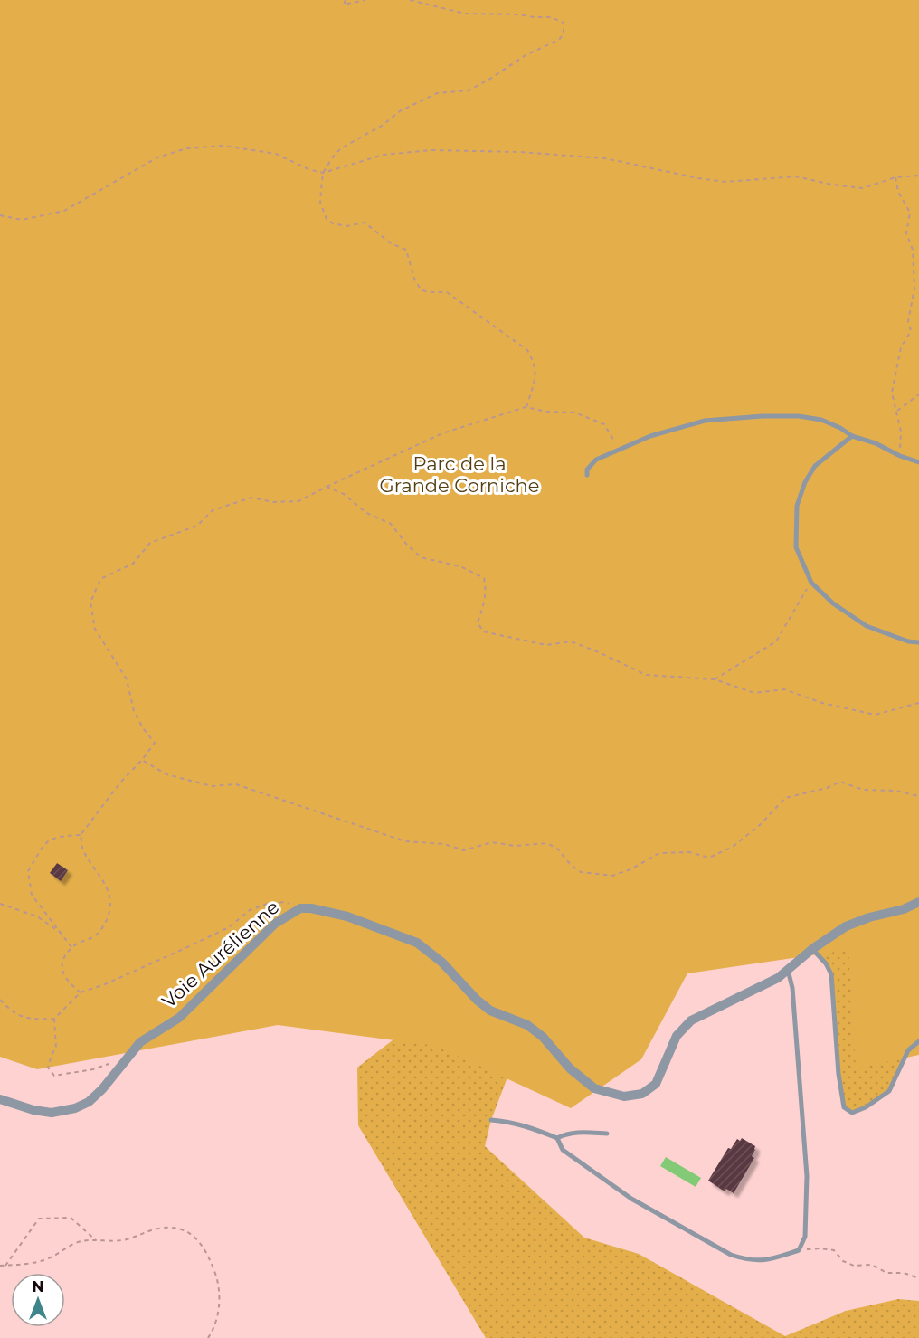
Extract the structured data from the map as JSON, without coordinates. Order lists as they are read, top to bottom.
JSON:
{
  "streets": {
    "street": ["Voie Aurélienne"]
  },
  "parks": ["Parc de la Grande Corniche"],
  "north": "top"
}
